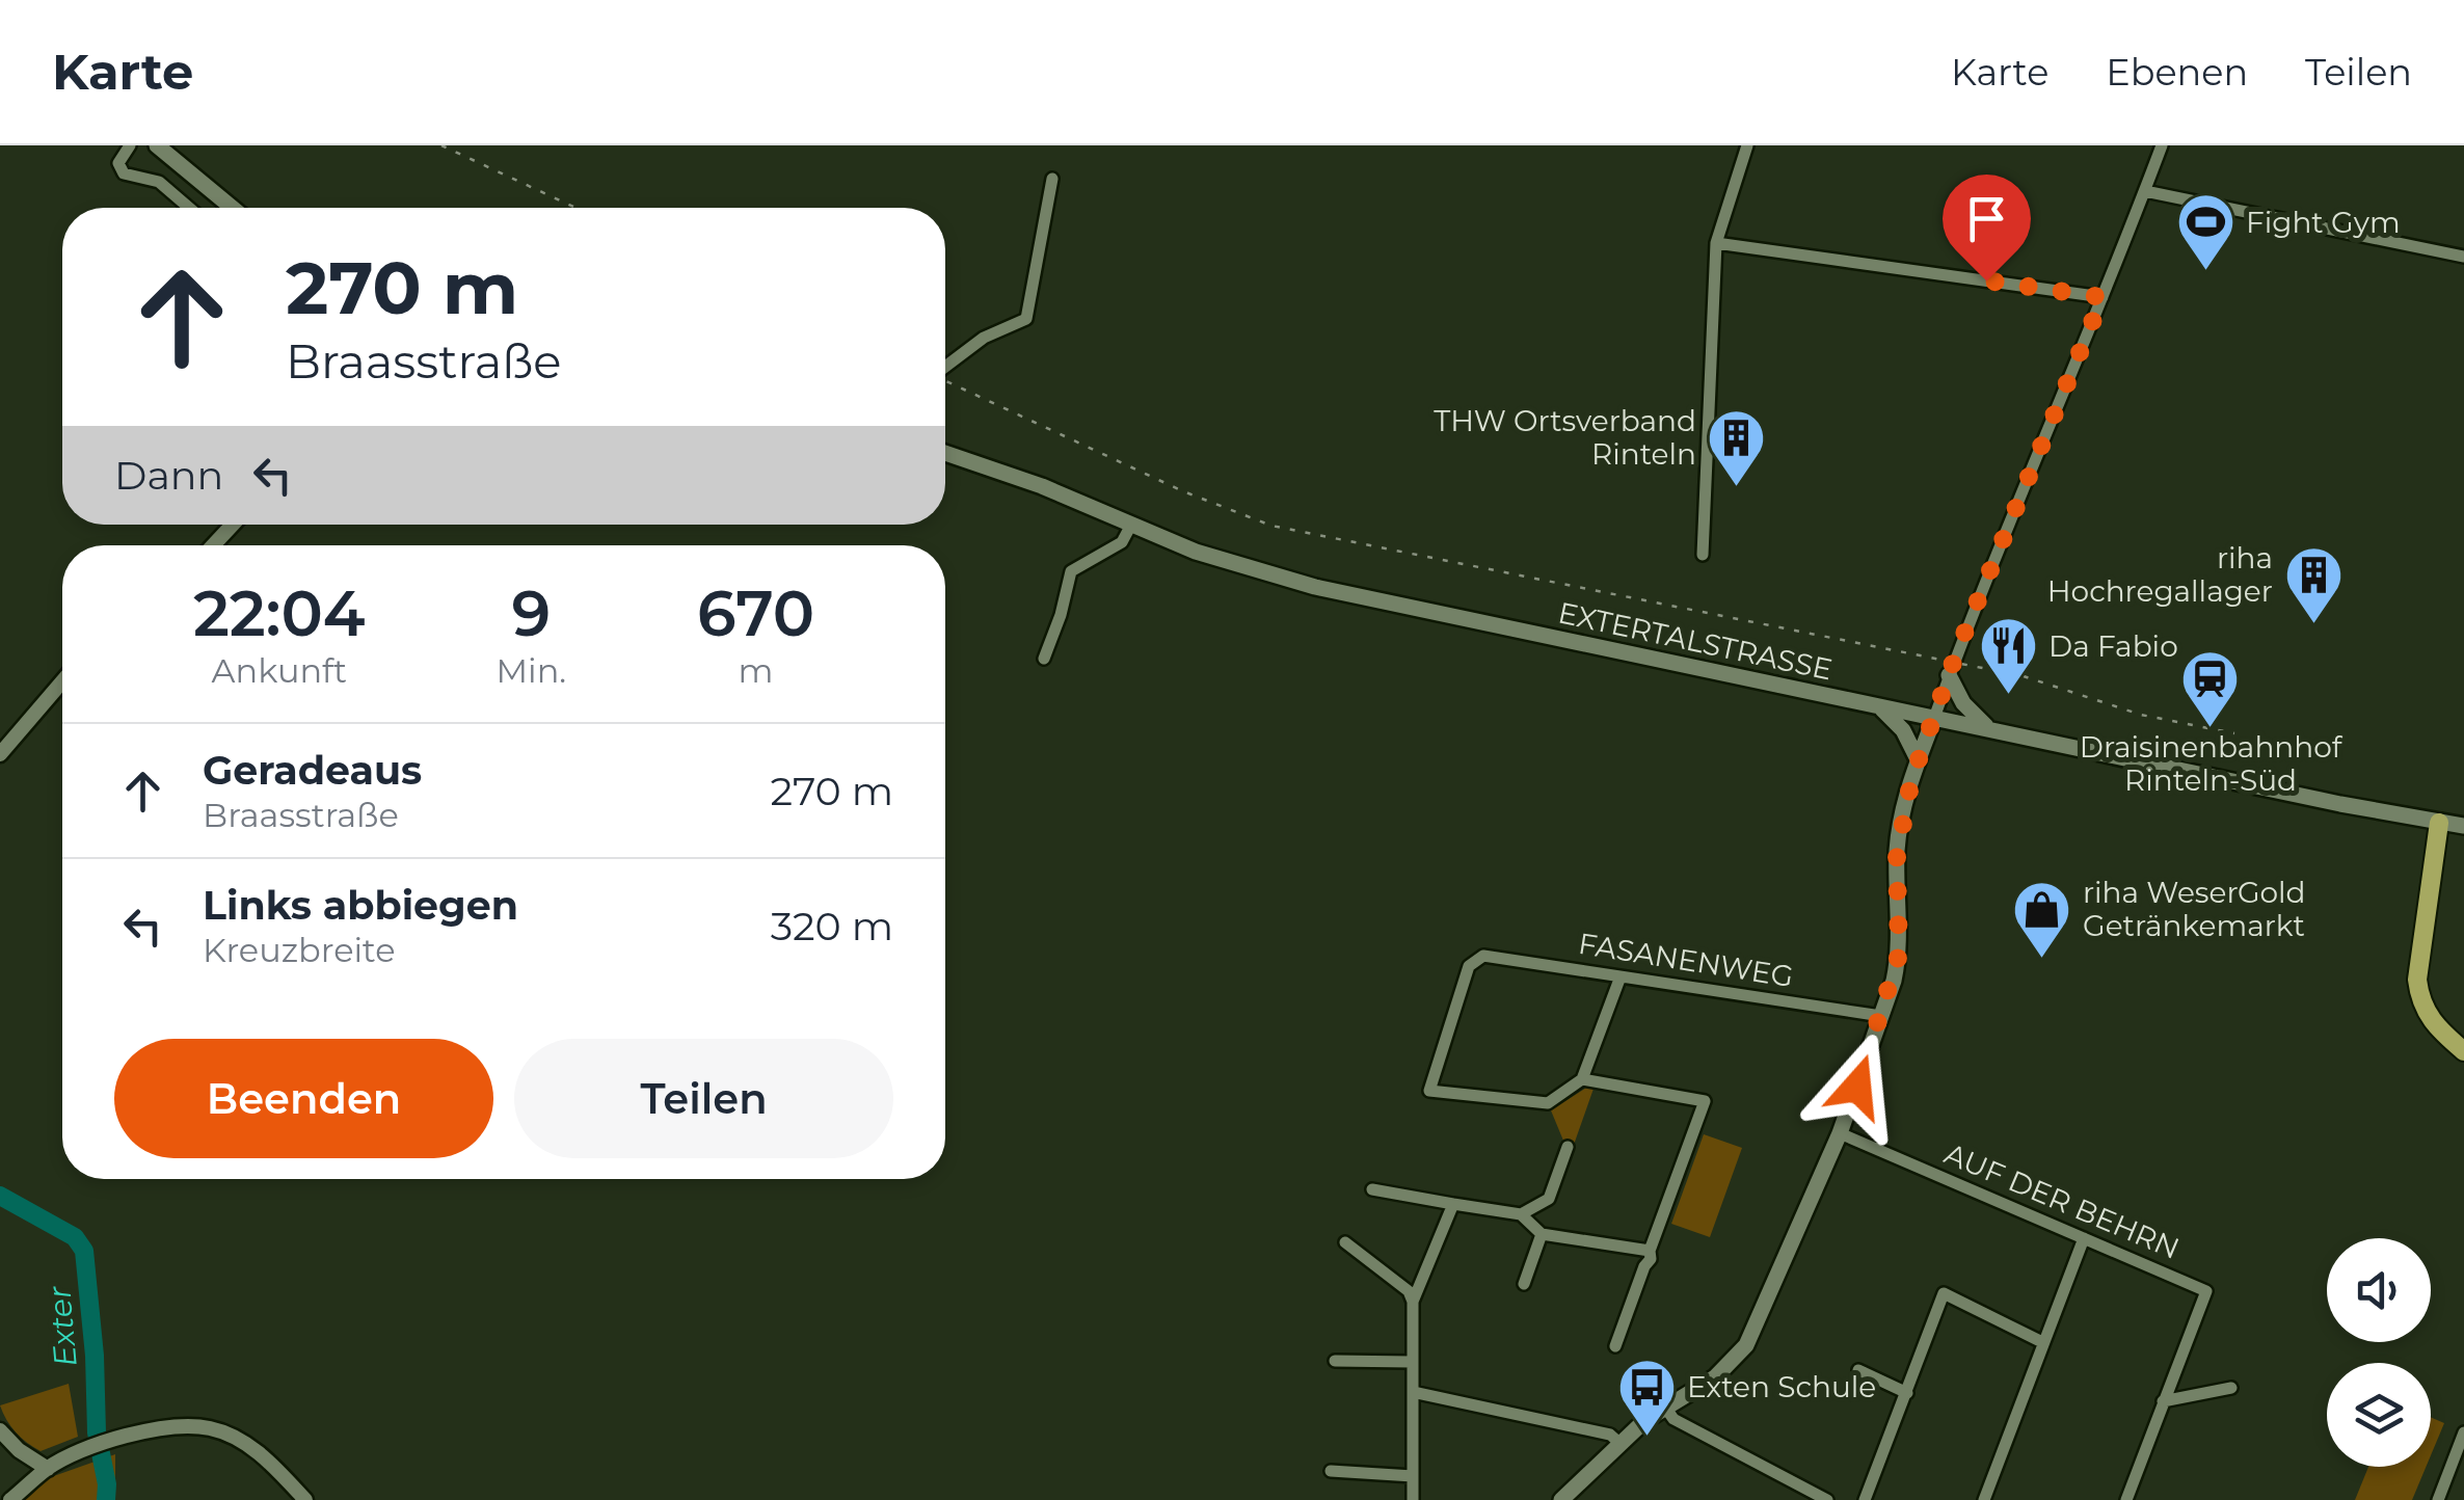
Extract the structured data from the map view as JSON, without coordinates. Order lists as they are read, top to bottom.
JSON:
{
  "streets": {
    "main road": ["EXTERTALSTRASSE"],
    "street": ["FASANENWEG", "AUF DER BEHRN"]
  },
  "water": ["Exter"],
  "places": {
    "sports": ["Fight Gym"],
    "building": ["THW Ortsverband Rinteln", "riha Hochregallager"],
    "restaurant": ["Da Fabio"],
    "station": ["Draisinenbahnhof Rinteln-Süd"],
    "shop": ["riha WeserGold Getränkemarkt"],
    "bus stop": ["Exten Schule"]
  },
  "page": {
    "header": "Karte",
    "nav": ["Karte", "Ebenen", "Teilen"],
    "turn": ["270 m", "Braasstraße"],
    "then": "Dann",
    "eta": [
      "22:04",
      "Ankunft",
      "9",
      "Min.",
      "670",
      "m"
    ],
    "list": [
      {
        "name": "Geradeaus",
        "note": "Braasstraße",
        "value": "270 m"
      },
      {
        "name": "Links abbiegen",
        "note": "Kreuzbreite",
        "value": "320 m"
      }
    ],
    "buttons": ["Beenden", "Teilen"]
  }
}
